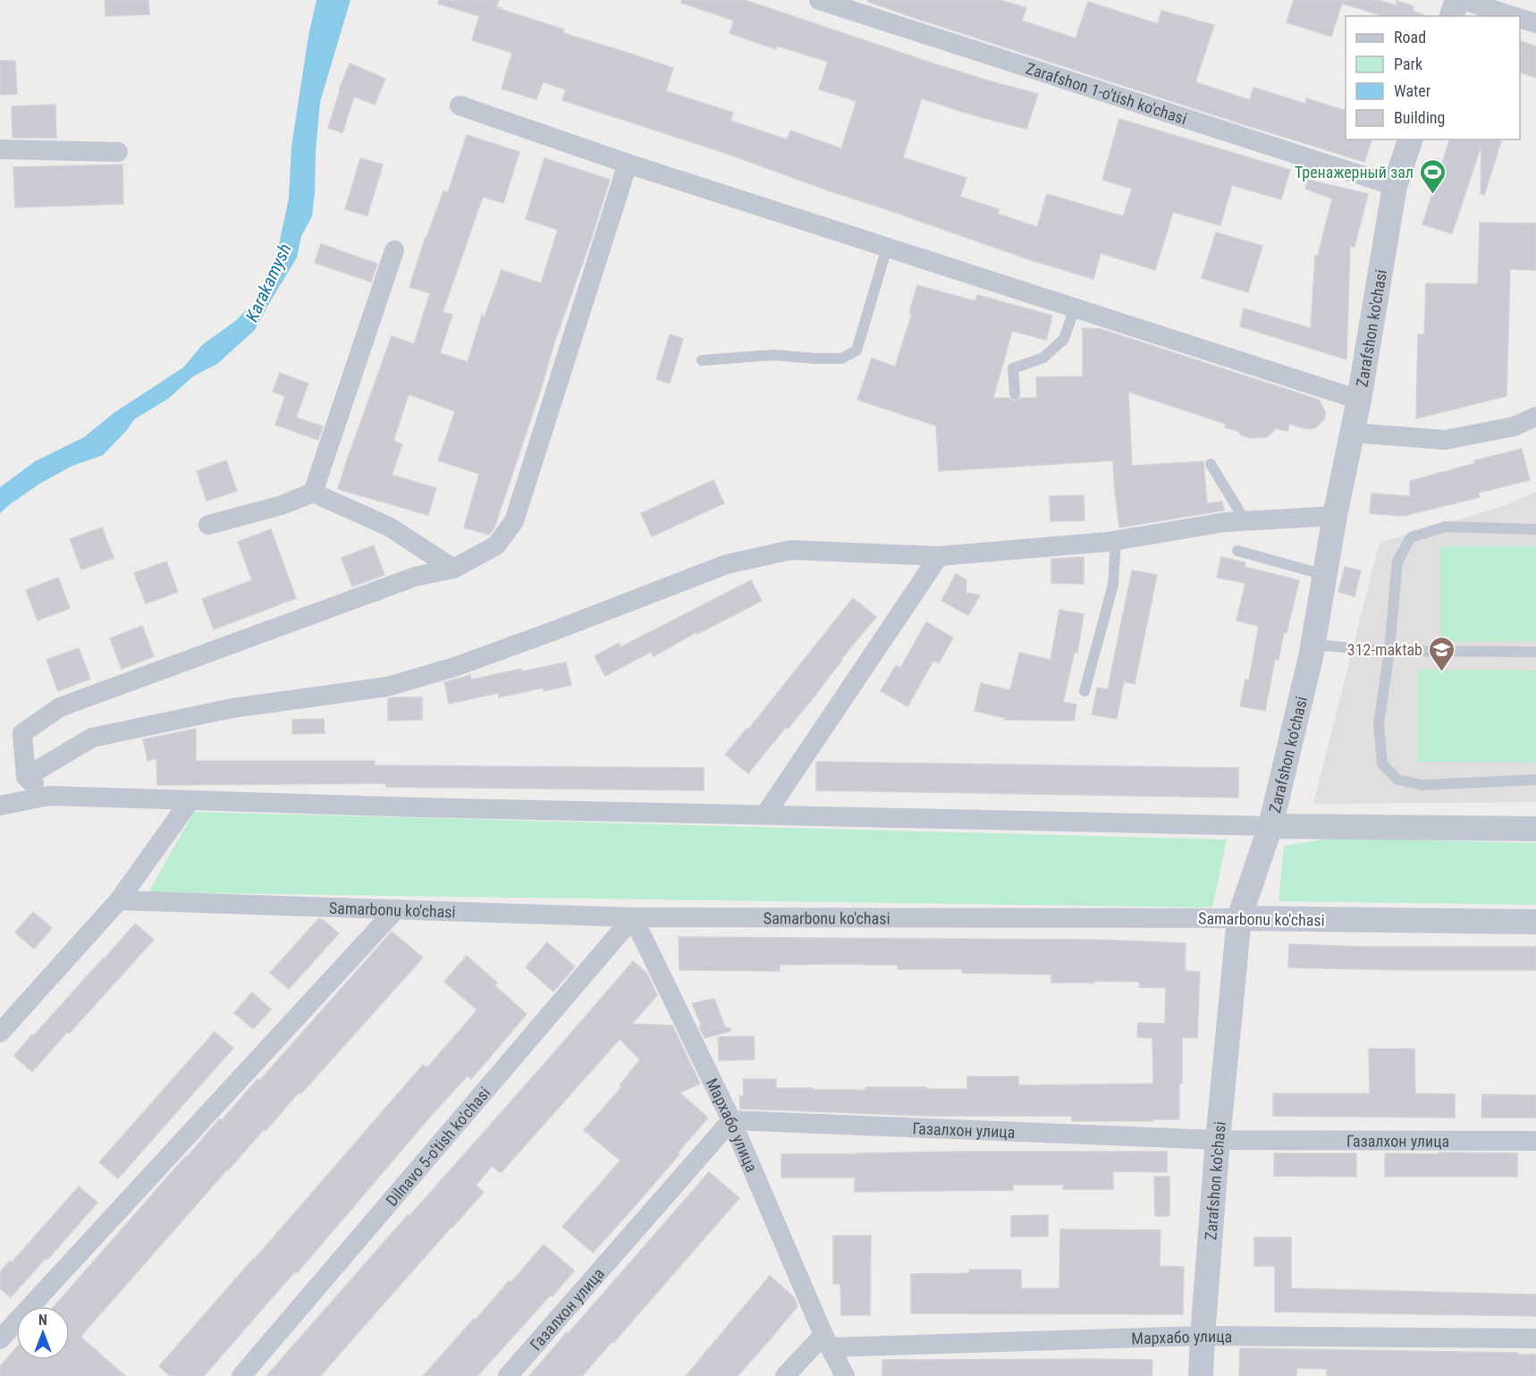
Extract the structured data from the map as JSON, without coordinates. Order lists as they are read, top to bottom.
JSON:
{
  "streets": {
    "street": [
      "Zarafshon 1-o'tish ko'chasi",
      "Zarafshon ko'chasi",
      "Samarbonu ko'chasi",
      "Мархабо улица",
      "Газалхон улица",
      "Dilnavo 5-o'tish ko'chasi"
    ]
  },
  "crossings": [
    ["Zarafshon 1-o'tish ko'chasi", "Zarafshon ko'chasi"],
    ["Zarafshon ko'chasi", "Samarbonu ko'chasi"],
    ["Zarafshon ko'chasi", "Мархабо улица"],
    ["Zarafshon ko'chasi", "Газалхон улица"],
    ["Samarbonu ko'chasi", "Мархабо улица"],
    ["Samarbonu ko'chasi", "Dilnavo 5-o'tish ko'chasi"],
    ["Мархабо улица", "Газалхон улица"],
    ["Мархабо улица", "Dilnavo 5-o'tish ko'chasi"]
  ],
  "water": ["Karakamysh"],
  "places": {
    "sports": ["Тренажерный зал"],
    "school or university": ["312-maktab"]
  },
  "legend": [
    "Road",
    "Park",
    "Water",
    "Building"
  ],
  "north": "top"
}
